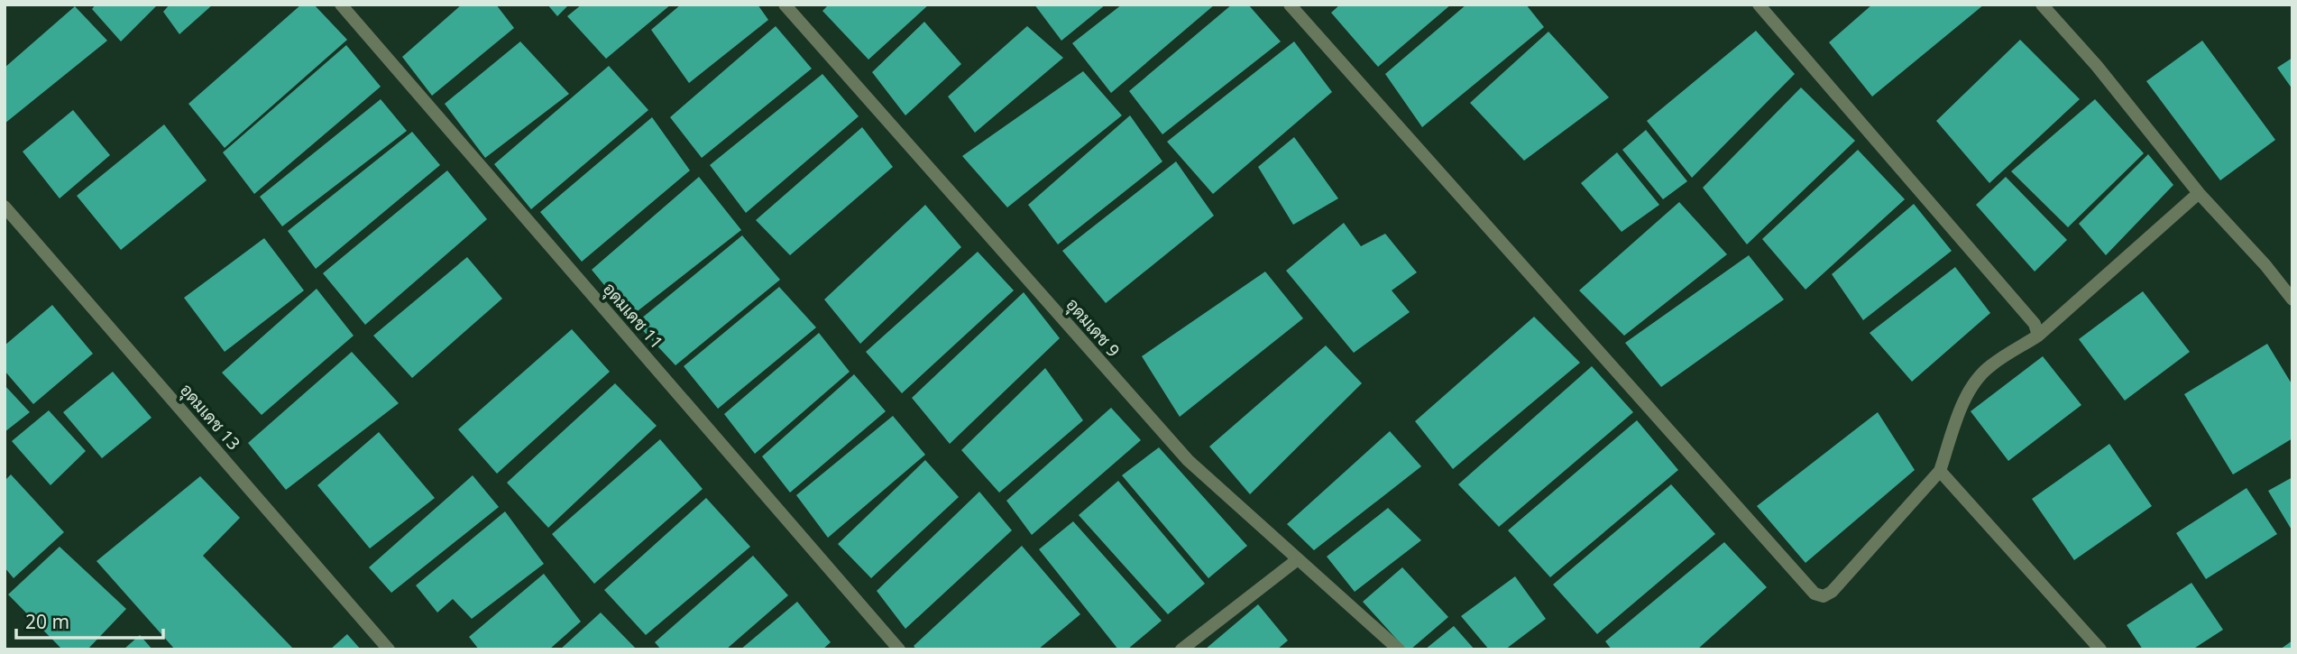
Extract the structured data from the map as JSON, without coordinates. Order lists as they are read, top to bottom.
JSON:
{
  "streets": {
    "street": ["อุดมเดช 11", "อุดมเดช 9", "อุดมเดช 13"]
  },
  "scale_bar": "20 m"
}
